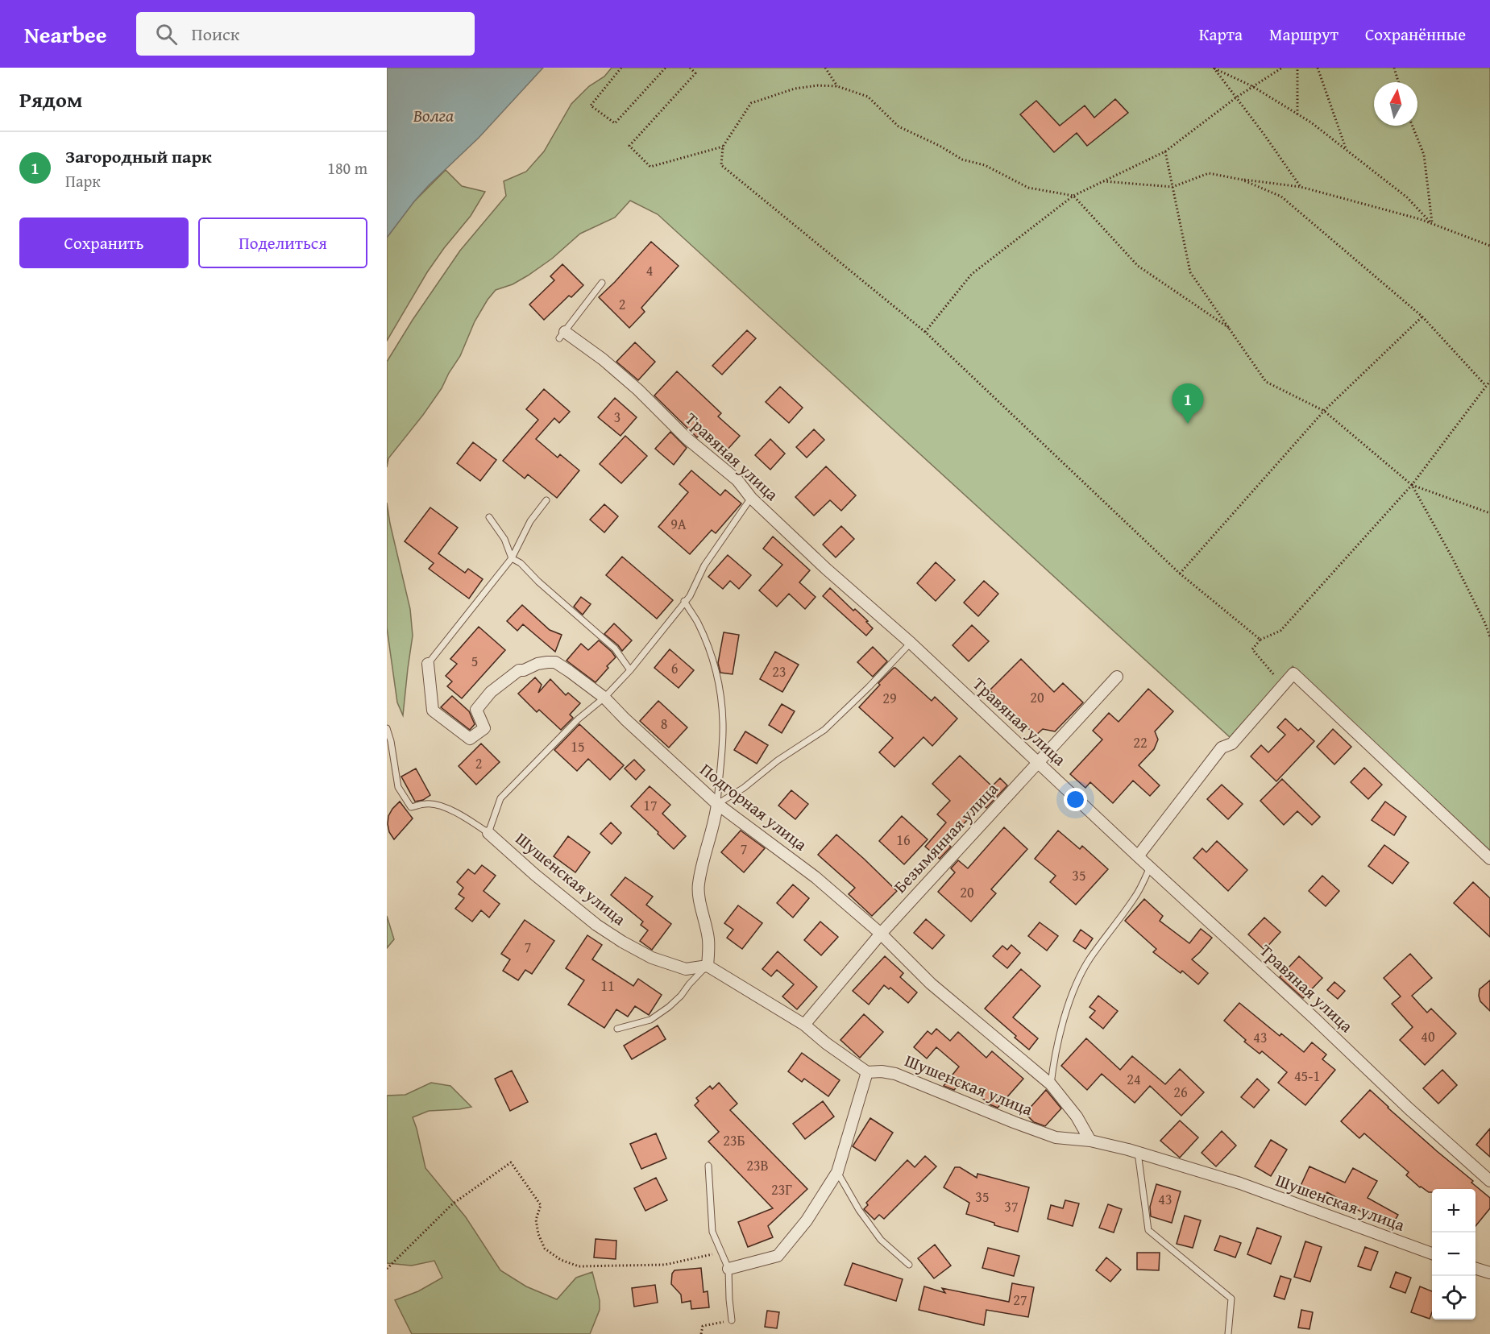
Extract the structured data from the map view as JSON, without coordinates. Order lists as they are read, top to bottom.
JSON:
{
  "streets": {
    "street": [
      "Травяная улица",
      "Подгорная улица",
      "Безымянная улица",
      "Шушенская улица"
    ]
  },
  "crossings": [
    ["Травяная улица", "Безымянная улица"],
    ["Подгорная улица", "Безымянная улица"],
    ["Подгорная улица", "Шушенская улица"]
  ],
  "water": ["Волга"],
  "house_numbers": [
    "4",
    "2",
    "3",
    "9А",
    "5",
    "6",
    "23",
    "20",
    "29",
    "8",
    "22",
    "15",
    "2",
    "17",
    "16",
    "7",
    "35",
    "20",
    "7",
    "11",
    "40",
    "43",
    "45-1",
    "24",
    "26",
    "23Б",
    "23В",
    "23Г",
    "35",
    "43",
    "37",
    "27"
  ],
  "north": "top",
  "page": {
    "header": "Nearbee",
    "search": "Поиск",
    "nav": ["Карта", "Маршрут", "Сохранённые"],
    "heading": "Рядом",
    "list": [
      {
        "mark": "1",
        "name": "Загородный парк",
        "note": "Парк",
        "value": "180 m"
      }
    ],
    "buttons": ["Сохранить", "Поделиться"],
    "pins": "1",
    "map_buttons": ["+", "−"]
  }
}
